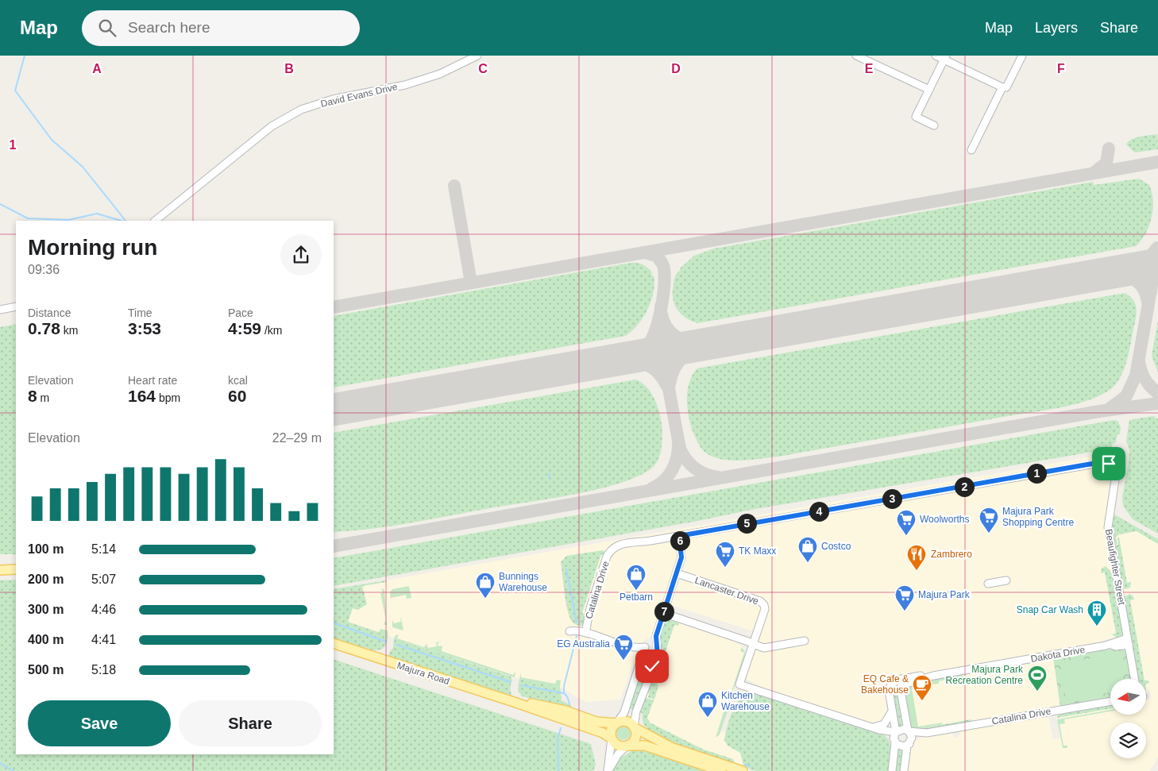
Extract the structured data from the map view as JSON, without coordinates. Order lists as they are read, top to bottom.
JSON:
{
  "streets": {
    "main road": ["Majura Road"],
    "street": [
      "David Evans Drive",
      "Beaufighter Street",
      "Catalina Drive",
      "Lancaster Drive",
      "Dakota Drive"
    ]
  },
  "crossings": [
    ["Beaufighter Street", "Catalina Drive"],
    ["Beaufighter Street", "Dakota Drive"]
  ],
  "places": {
    "supermarket": [
      "Majura Park Shopping Centre",
      "Woolworths",
      "TK Maxx",
      "Majura Park",
      "EG Australia"
    ],
    "shop": [
      "Costco",
      "Petbarn",
      "Bunnings Warehouse",
      "Kitchen Warehouse"
    ],
    "restaurant": ["Zambrero"],
    "building": ["Snap Car Wash"],
    "sports": ["Majura Park Recreation Centre"],
    "cafe": ["EQ Cafe & Bakehouse"]
  },
  "north": "left",
  "page": {
    "header": "Map",
    "search": "Search here",
    "nav": ["Map", "Layers", "Share"],
    "heading": ["Morning run", "09:36"],
    "stats": [
      ["Distance", "0.78 km"],
      ["Time", "3:53"],
      ["Pace", "4:59 /km"],
      ["Elevation", "8 m"],
      ["Heart rate", "164 bpm"],
      ["kcal", "60"]
    ],
    "chart": ["Elevation", "22–29 m"],
    "pins": [
      "1",
      "2",
      "3",
      "4",
      "5",
      "6",
      "7"
    ],
    "list": [
      {
        "name": "100 m",
        "note": "5:14"
      },
      {
        "name": "200 m",
        "note": "5:07"
      },
      {
        "name": "300 m",
        "note": "4:46"
      },
      {
        "name": "400 m",
        "note": "4:41"
      },
      {
        "name": "500 m",
        "note": "5:18"
      }
    ],
    "buttons": ["Save", "Share"]
  },
  "grid": {
    "columns": [
      "A",
      "B",
      "C",
      "D",
      "E",
      "F"
    ],
    "rows": ["1"]
  }
}
